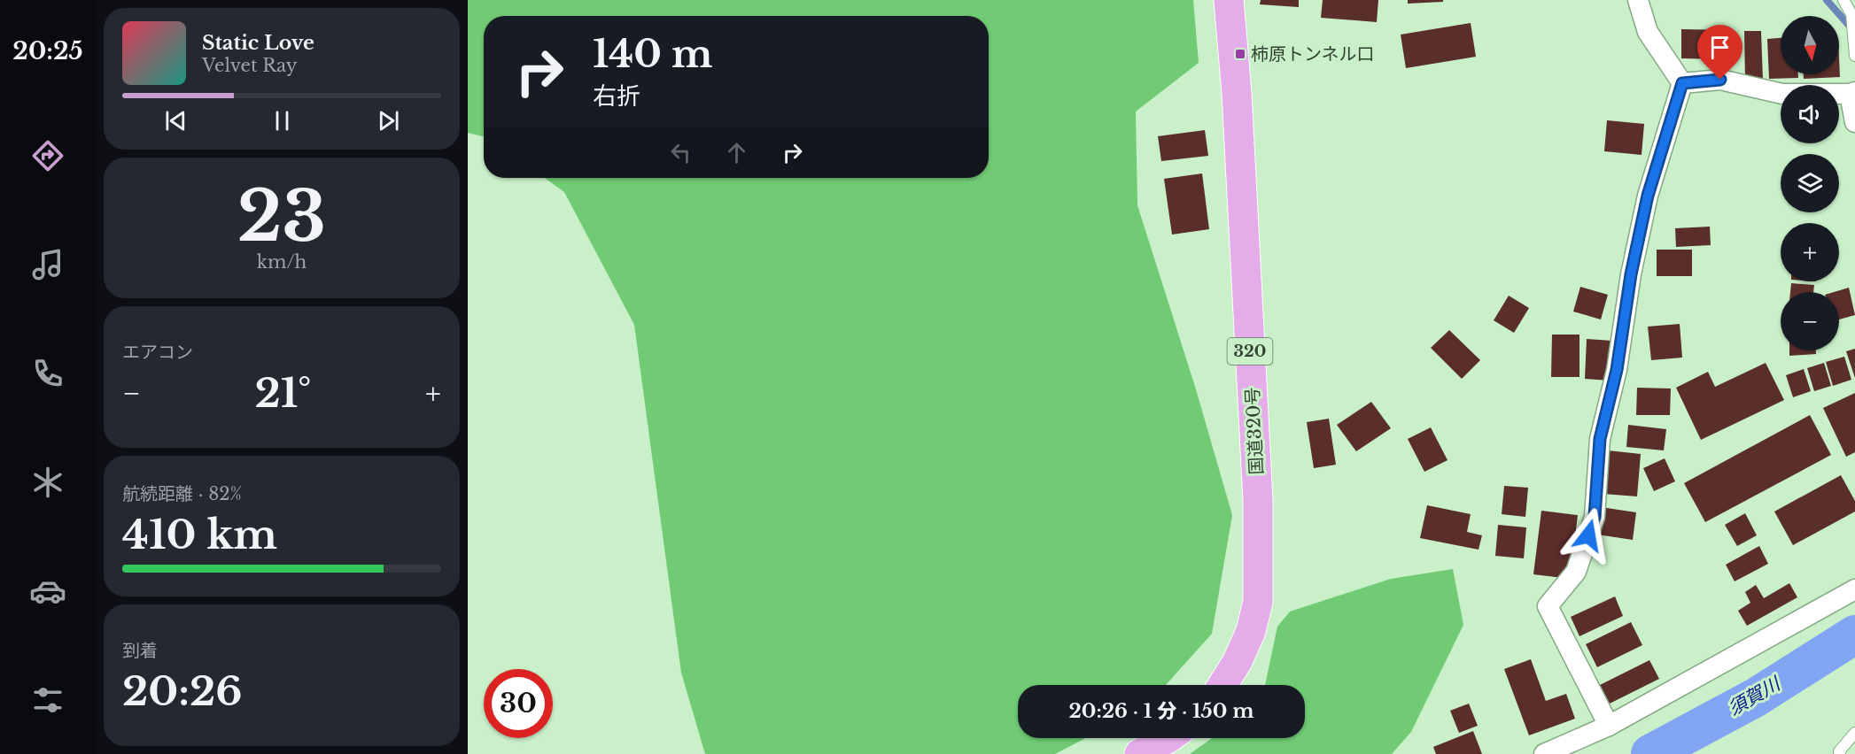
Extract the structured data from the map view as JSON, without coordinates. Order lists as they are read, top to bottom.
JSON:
{
  "streets": {
    "highway": ["320", "国道320号"]
  },
  "water": ["須賀川"],
  "places": {
    "transit": ["柿原トンネル口"]
  },
  "north": "bottom",
  "page": {
    "tabs": "20:25",
    "map_buttons": ["+", "−"],
    "turn": ["140 m", "右折"],
    "song": ["Static Love", "Velvet Ray"],
    "tile": [
      ["23", "km/h"],
      "エアコン",
      ["航続距離 · 82%", "410 km"],
      ["到着", "20:26"]
    ],
    "heat": ["−", "21°", "+"],
    "limit": "30",
    "trip": "20:26 · 1 分 · 150 m"
  }
}
